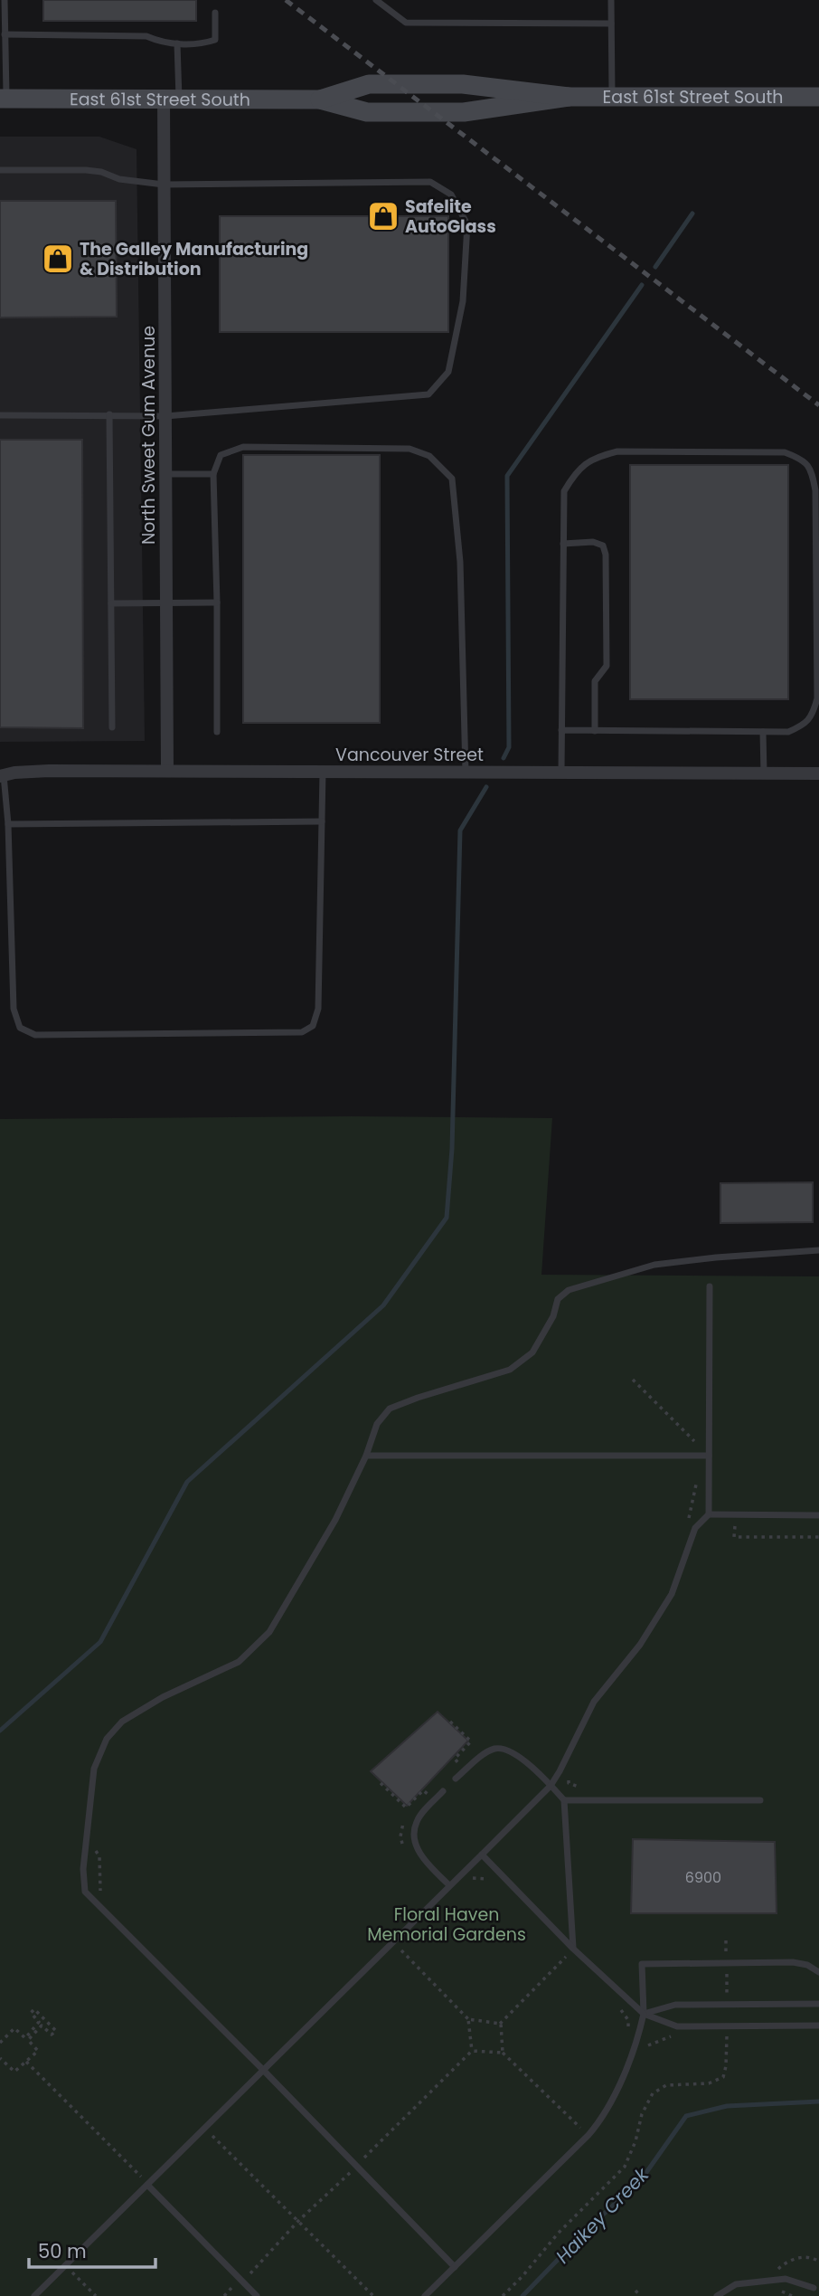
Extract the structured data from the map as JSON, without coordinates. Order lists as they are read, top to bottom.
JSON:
{
  "streets": {
    "main road": ["East 61st Street South"],
    "street": ["North Sweet Gum Avenue", "Vancouver Street"]
  },
  "crossings": [
    ["East 61st Street South", "North Sweet Gum Avenue"],
    ["North Sweet Gum Avenue", "Vancouver Street"]
  ],
  "water": ["Haikey Creek"],
  "parks": ["Floral Haven Memorial Gardens"],
  "places": {
    "shop": ["Safelite AutoGlass", "The Galley Manufacturing & Distribution"]
  },
  "house_numbers": ["6900"],
  "scale_bar": "50 m"
}
